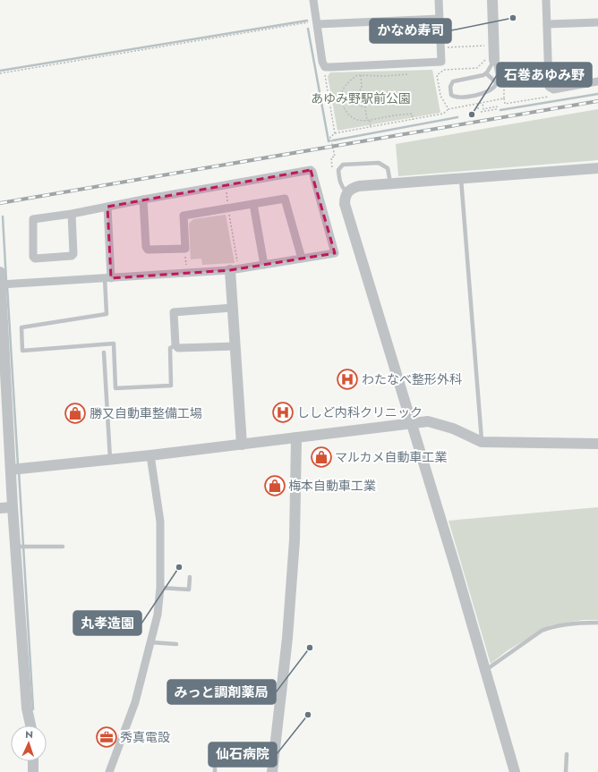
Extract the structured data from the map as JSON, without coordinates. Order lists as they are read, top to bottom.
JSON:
{
  "parks": ["あゆみ野駅前公園"],
  "places": {
    "other": [
      "かなめ寿司",
      "石巻あゆみ野",
      "丸孝造園",
      "みっと調剤薬局",
      "仙石病院"
    ],
    "hospital": ["わたなべ整形外科", "ししど内科クリニック"],
    "shop": ["勝又自動車整備工場", "マルカメ自動車工業", "梅本自動車工業"],
    "office": ["秀真電設"]
  },
  "north": "top"
}
